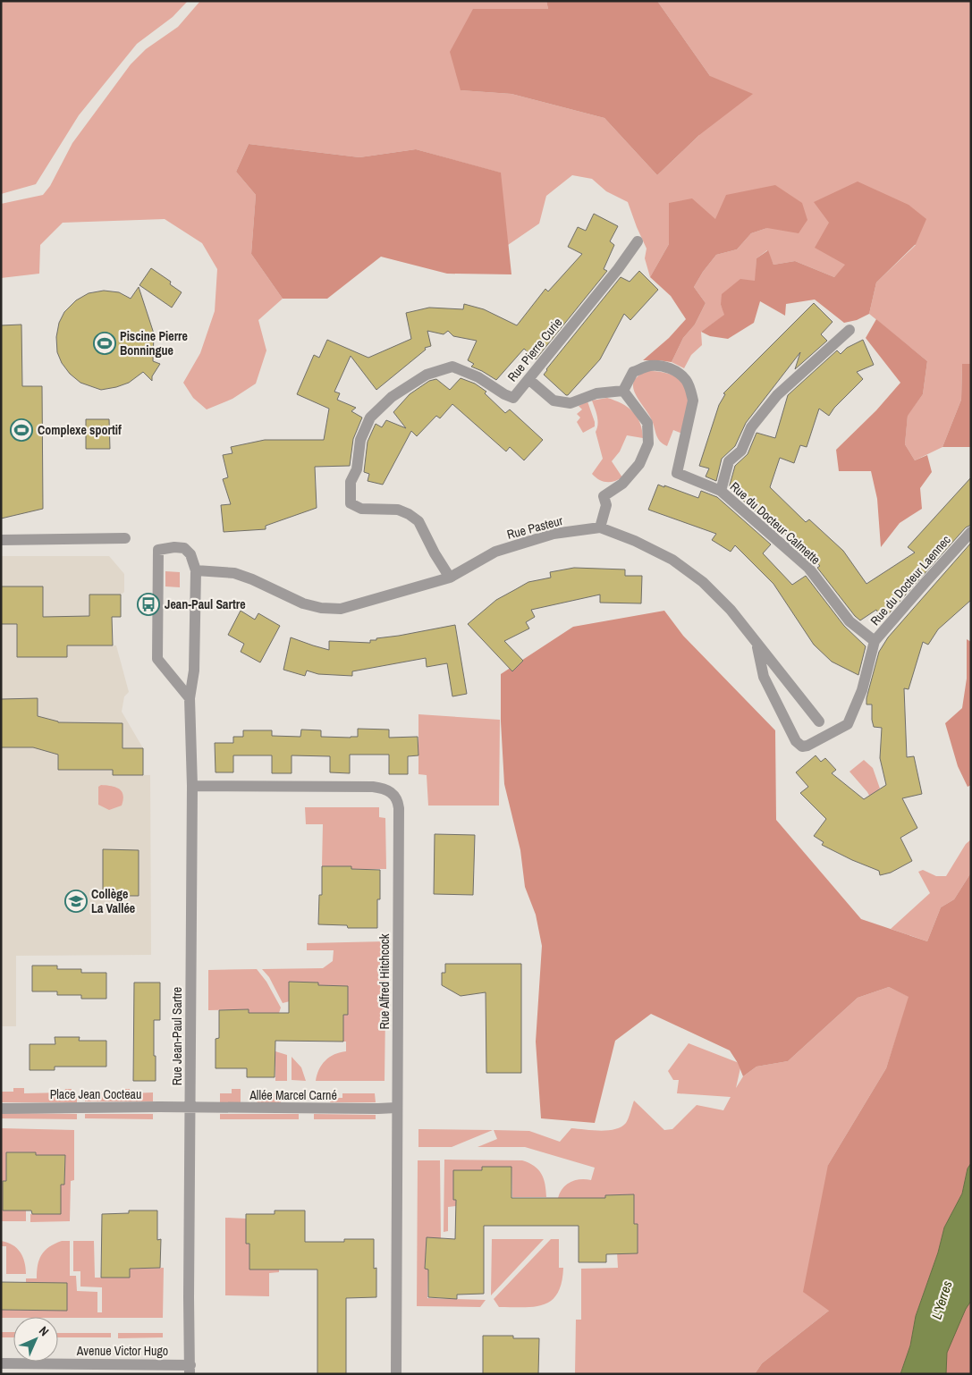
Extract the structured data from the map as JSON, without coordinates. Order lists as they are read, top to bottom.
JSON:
{
  "streets": {
    "street": [
      "Rue Pierre Curie",
      "Rue du Docteur Calmette",
      "Rue Pasteur",
      "Rue du Docteur Laennec",
      "Rue Alfred Hitchcock",
      "Rue Jean-Paul Sartre",
      "Place Jean Cocteau",
      "Allée Marcel Carné",
      "Avenue Victor Hugo"
    ]
  },
  "crossings": [
    ["Rue Pierre Curie", "Rue Pasteur"],
    ["Rue du Docteur Calmette", "Rue du Docteur Laennec"],
    ["Rue Pasteur", "Rue du Docteur Laennec"],
    ["Rue Pasteur", "Rue Jean-Paul Sartre"],
    ["Rue Alfred Hitchcock", "Rue Jean-Paul Sartre"],
    ["Rue Alfred Hitchcock", "Allée Marcel Carné"],
    ["Rue Jean-Paul Sartre", "Place Jean Cocteau"],
    ["Rue Jean-Paul Sartre", "Allée Marcel Carné"],
    ["Rue Jean-Paul Sartre", "Avenue Victor Hugo"],
    ["Place Jean Cocteau", "Allée Marcel Carné"]
  ],
  "water": ["L'Yerres"],
  "places": {
    "sports": ["Piscine Pierre Bonningue", "Complexe sportif"],
    "bus stop": ["Jean-Paul Sartre"],
    "school or university": ["Collège La Vallée"]
  },
  "north": "top right"
}
